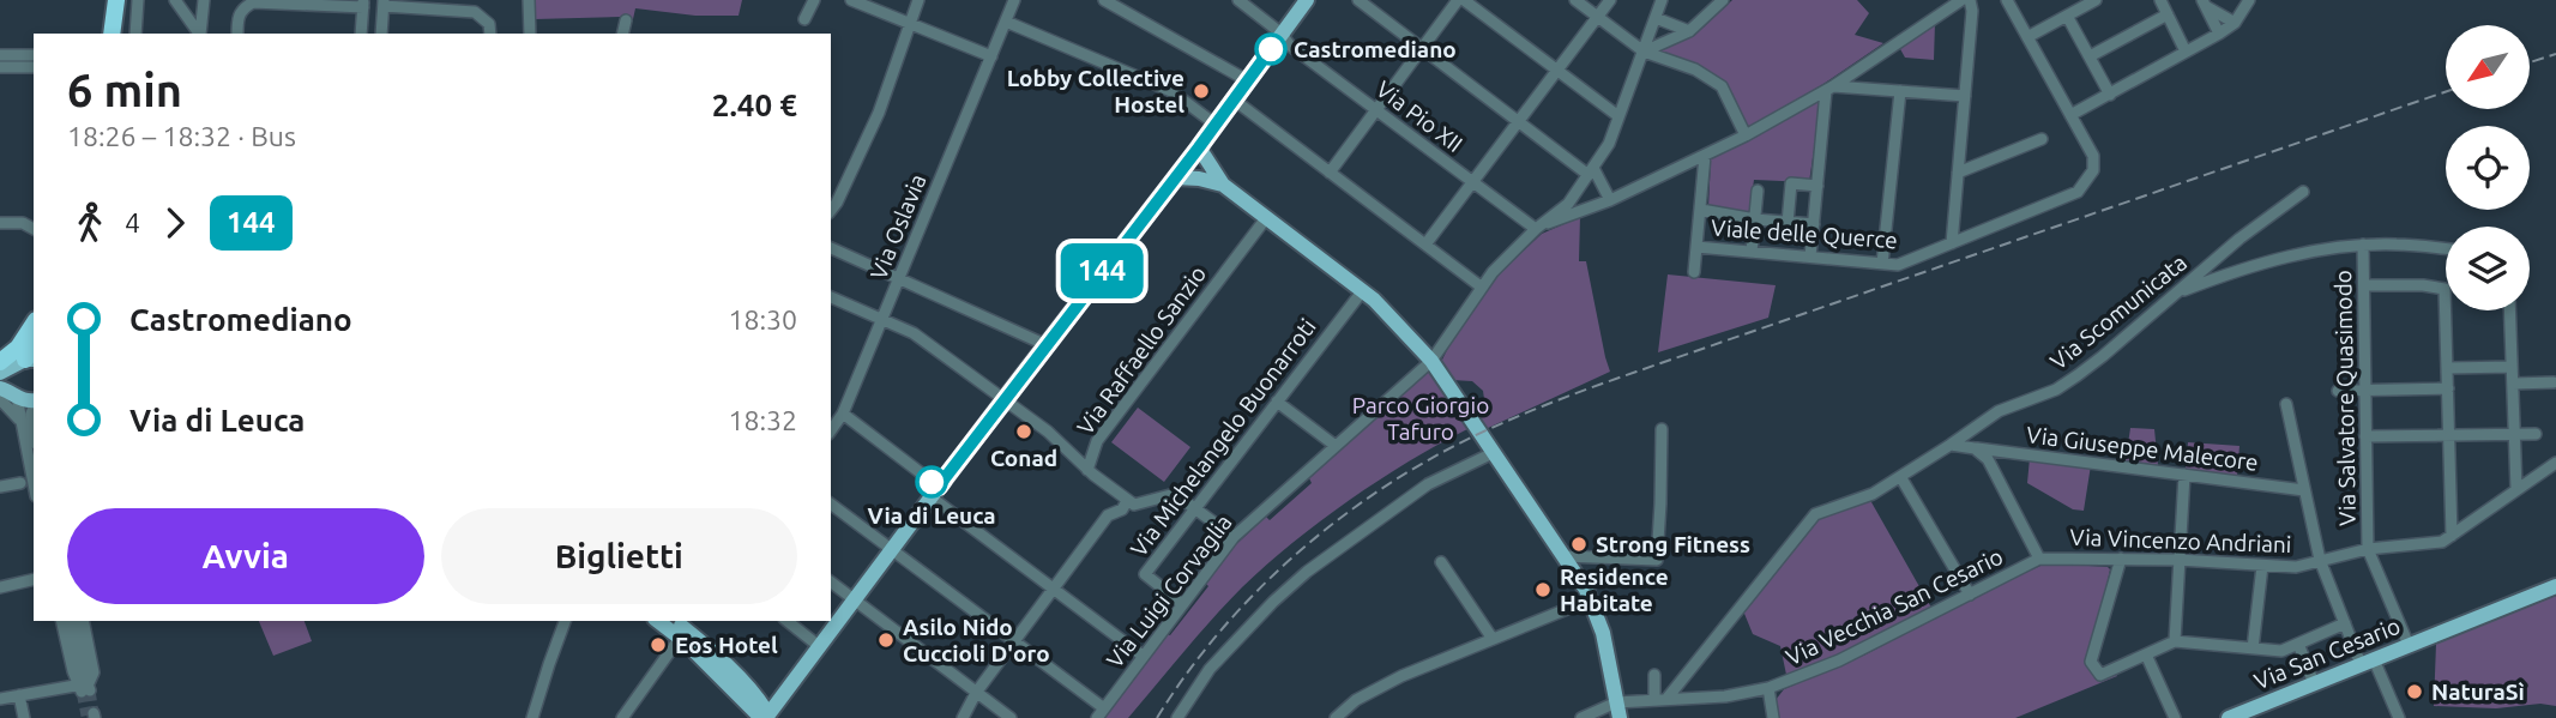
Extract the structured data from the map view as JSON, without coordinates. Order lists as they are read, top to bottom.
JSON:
{
  "streets": {
    "main road": ["Via San Cesario"],
    "street": [
      "Via Pio XII",
      "Via Oslavia",
      "Viale delle Querce",
      "Via Scomunicata",
      "Via Raffaello Sanzio",
      "Via Salvatore Quasimodo",
      "Via Michelangelo Buonarroti",
      "Via Giuseppe Malecore",
      "Via Vincenzo Andriani",
      "Via Luigi Corvaglia",
      "Via Vecchia San Cesario"
    ]
  },
  "crossings": [
    ["Via Pio XII", "Via Luigi Corvaglia"],
    ["Via Scomunicata", "Via Vecchia San Cesario"],
    ["Via Salvatore Quasimodo", "Via Vincenzo Andriani"],
    ["Via Michelangelo Buonarroti", "Via Luigi Corvaglia"],
    ["Via Vincenzo Andriani", "Via Vecchia San Cesario"]
  ],
  "parks": ["Parco Giorgio Tafuro"],
  "places": [
    "Castromediano",
    "Lobby Collective Hostel",
    "Conad",
    "Via di Leuca",
    "Strong Fitness",
    "Residence Habitate",
    "Asilo Nido Cuccioli D'oro",
    "Eos Hotel",
    "NaturaSì"
  ],
  "lines": ["bus line 144"],
  "north": "bottom left",
  "page": {
    "on_map": "144",
    "heading": ["6 min", "18:26 – 18:32 · Bus", "2.40 €"],
    "legs": ["4", "144"],
    "list": [
      {
        "name": "Castromediano",
        "value": "18:30"
      },
      {
        "name": "Via di Leuca",
        "value": "18:32"
      }
    ],
    "buttons": ["Avvia", "Biglietti"]
  }
}
